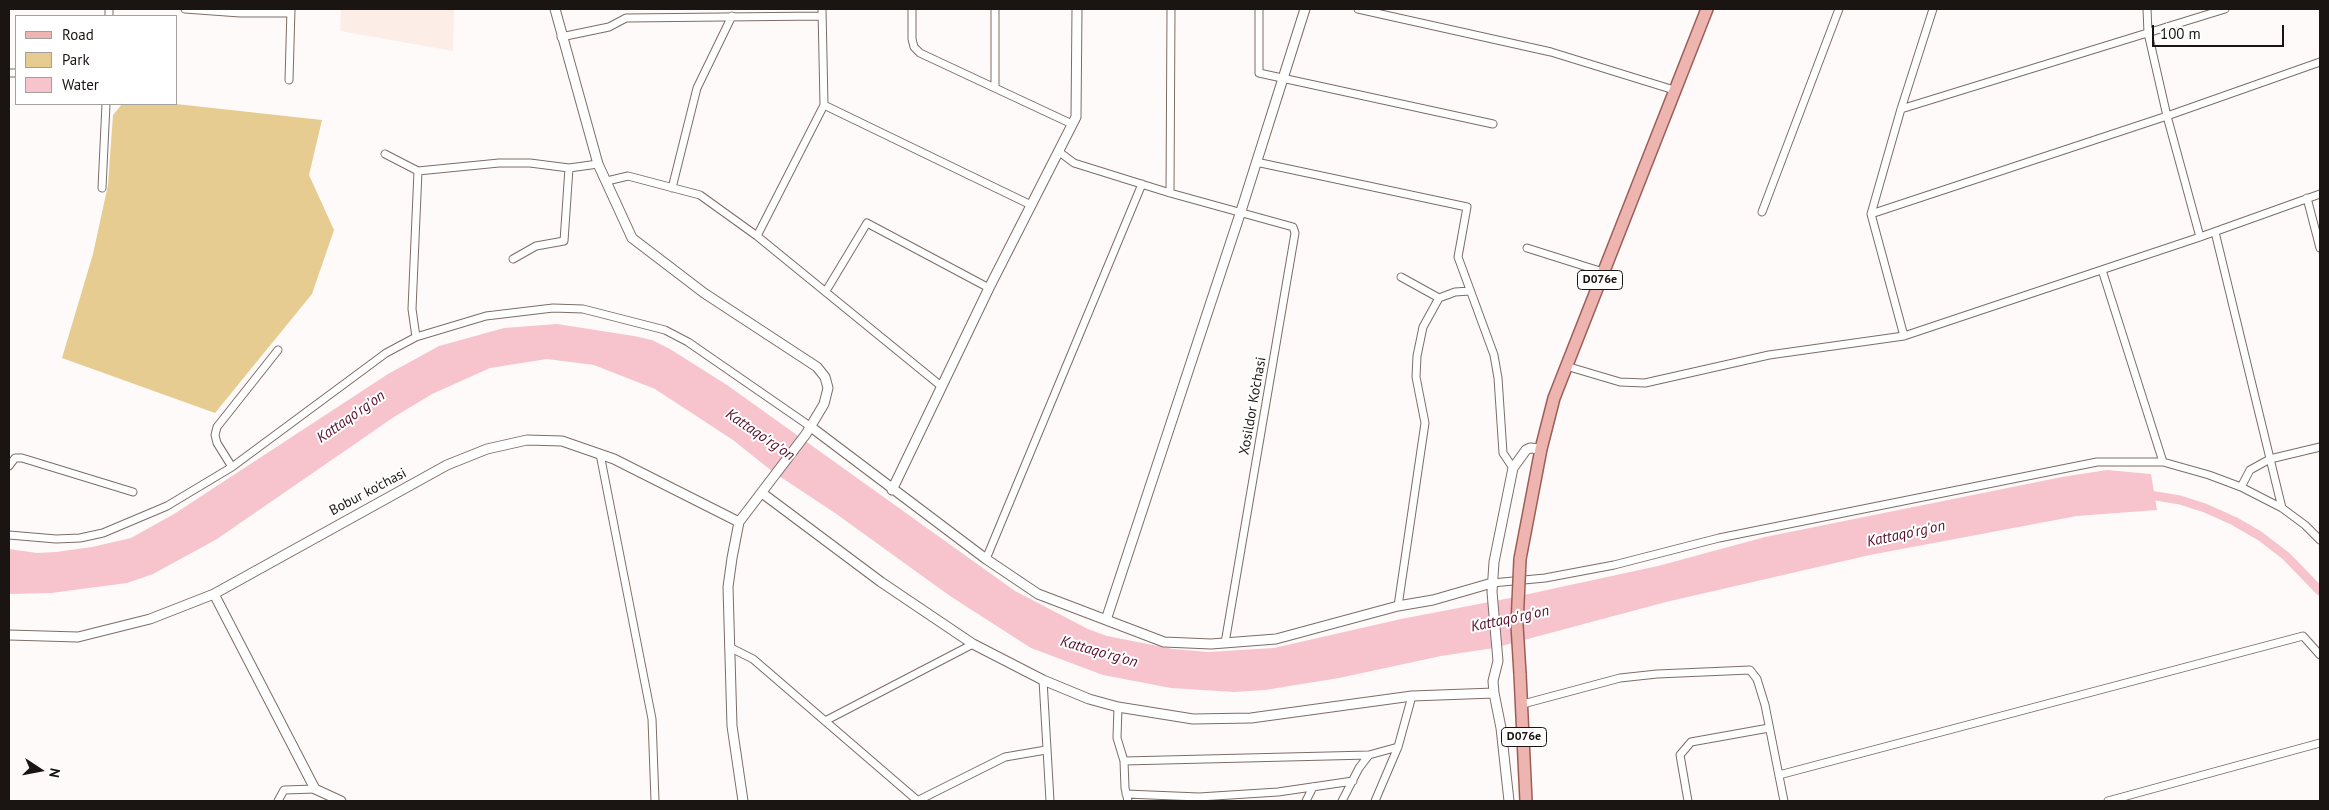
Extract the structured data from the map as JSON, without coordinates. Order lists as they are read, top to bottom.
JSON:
{
  "streets": {
    "main road": ["D076e"],
    "street": ["Xosildor Ko’chasi", "Bobur ko'chasi"]
  },
  "water": ["Kattaqo'rg'on"],
  "legend": ["Road", "Park", "Water"],
  "scale_bar": "100 m",
  "north": "right"
}
